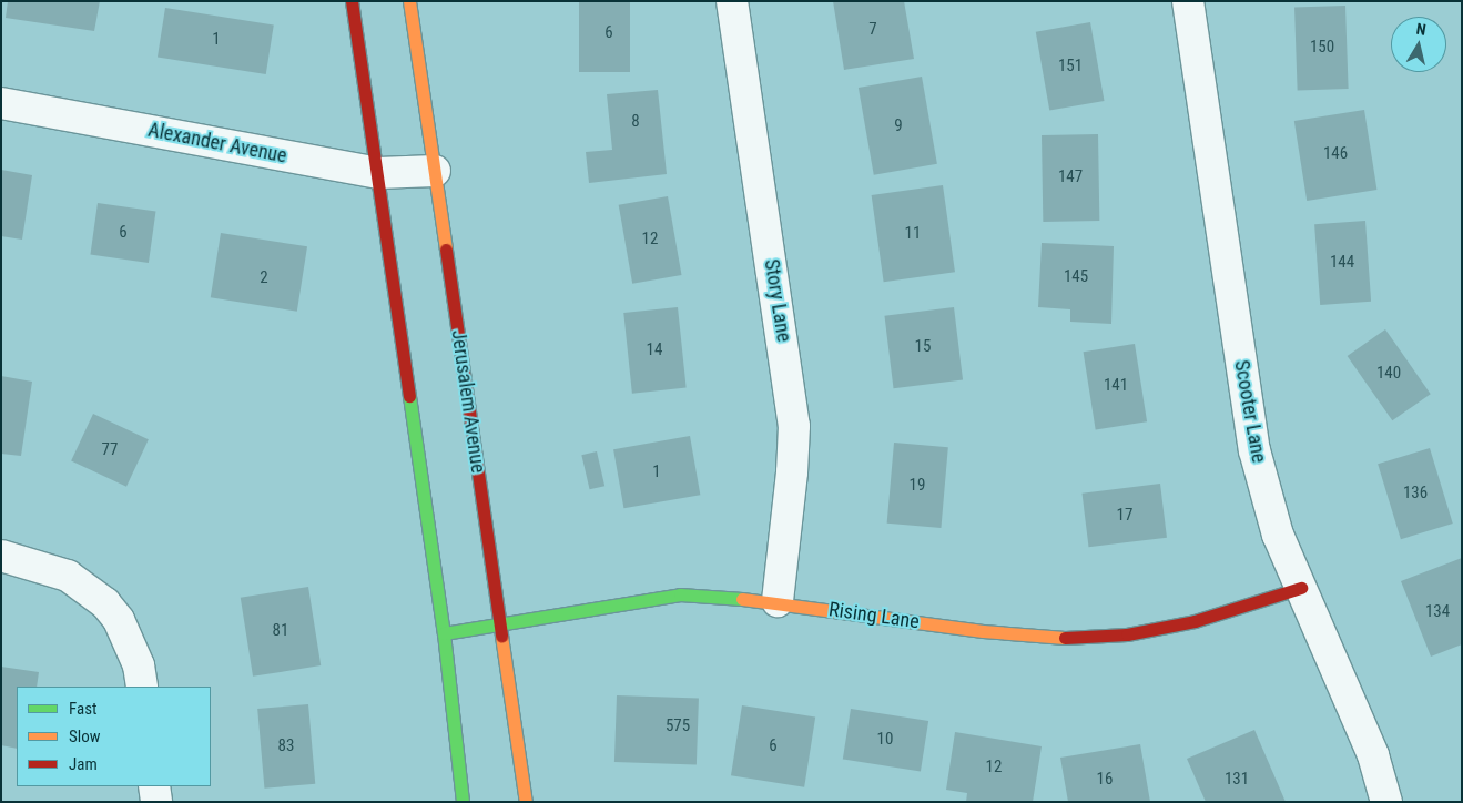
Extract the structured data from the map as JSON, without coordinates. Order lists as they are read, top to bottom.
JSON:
{
  "streets": {
    "main road": ["Jerusalem Avenue", "Rising Lane"],
    "street": ["Alexander Avenue", "Story Lane", "Scooter Lane"]
  },
  "crossings": [
    ["Alexander Avenue", "Jerusalem Avenue"],
    ["Story Lane", "Rising Lane"],
    ["Jerusalem Avenue", "Rising Lane"],
    ["Scooter Lane", "Rising Lane"]
  ],
  "house_numbers": [
    "7",
    "6",
    "1",
    "150",
    "151",
    "8",
    "9",
    "146",
    "147",
    "6",
    "11",
    "12",
    "144",
    "145",
    "2",
    "15",
    "14",
    "140",
    "141",
    "77",
    "1",
    "19",
    "136",
    "17",
    "134",
    "81",
    "575",
    "10",
    "83",
    "6",
    "12",
    "16",
    "131"
  ],
  "legend": ["Fast", "Slow", "Jam"],
  "north": "top"
}
